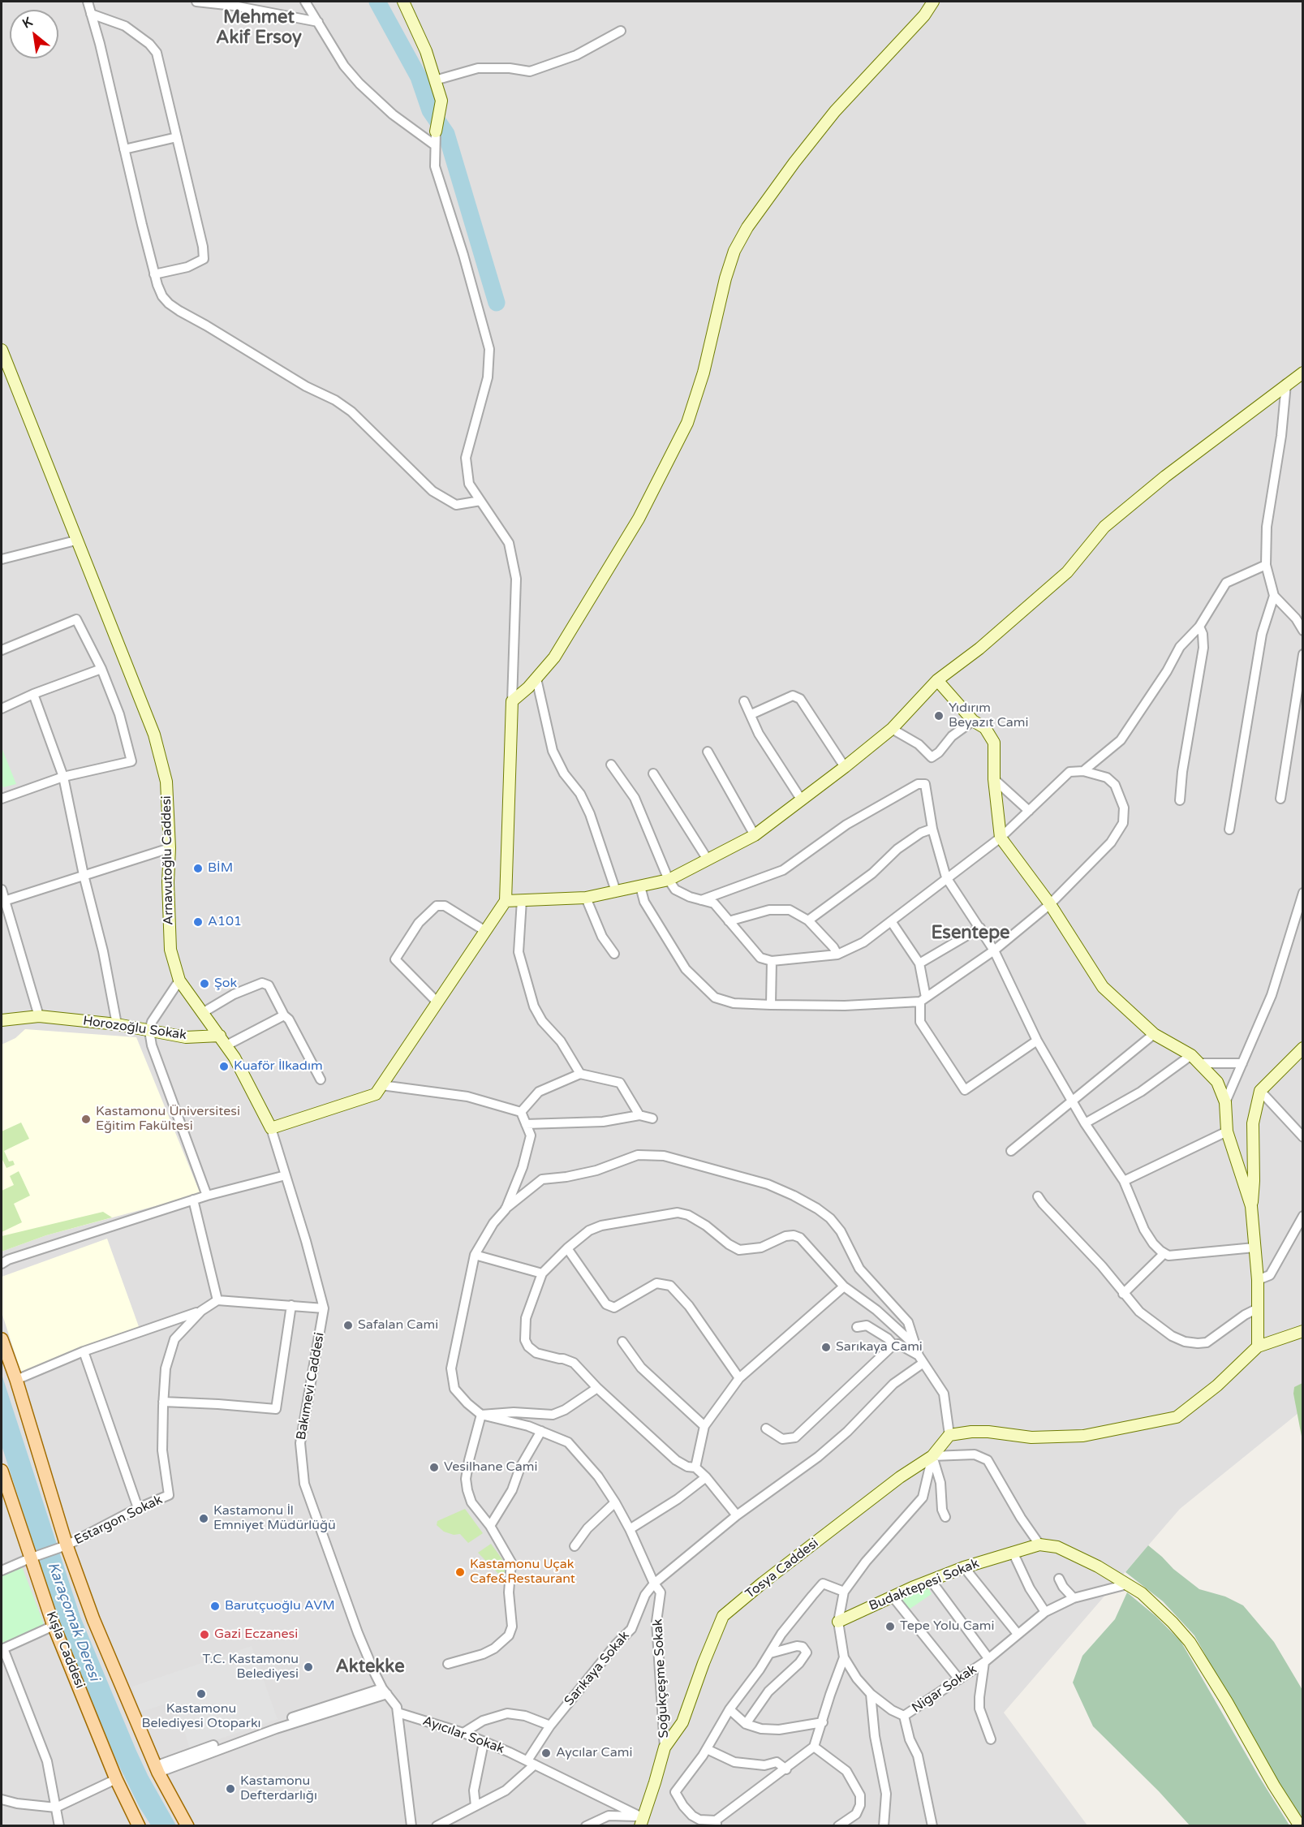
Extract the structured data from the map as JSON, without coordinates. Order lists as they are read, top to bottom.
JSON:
{
  "streets": {
    "main road": ["Kışla Caddesi"],
    "street": [
      "Arnavutoğlu Caddesi",
      "Horozoğlu Sokak",
      "Bakımevi Caddesi",
      "Estargon Sokak",
      "Tosya Caddesi",
      "Budaktepesi Sokak",
      "Sarıkaya Sokak",
      "Soğukçeşme Sokak",
      "Nigar Sokak",
      "Ayıcılar Sokak"
    ]
  },
  "crossings": [
    ["Arnavutoğlu Caddesi", "Horozoğlu Sokak"],
    ["Bakımevi Caddesi", "Ayıcılar Sokak"],
    ["Estargon Sokak", "Kışla Caddesi"],
    ["Tosya Caddesi", "Soğukçeşme Sokak"],
    ["Tosya Caddesi", "Ayıcılar Sokak"],
    ["Budaktepesi Sokak", "Nigar Sokak"],
    ["Sarıkaya Sokak", "Soğukçeşme Sokak"]
  ],
  "districts": ["Mehmet Akif Ersoy", "Esentepe", "Aktekke"],
  "water": ["Karaçomak Deresi"],
  "places": [
    "Yıdırım Beyazıt Cami",
    "BİM",
    "A101",
    "Şok",
    "Kuaför İlkadım",
    "Kastamonu Üniversitesi Eğitim Fakültesi",
    "Safalan Cami",
    "Sarıkaya Cami",
    "Vesilhane Cami",
    "Kastamonu İl Emniyet Müdürlüğü",
    "Kastamonu Uçak Cafe&Restaurant",
    "Barutçuoğlu AVM",
    "Tepe Yolu Cami",
    "Gazi Eczanesi",
    "T.C. Kastamonu Belediyesi",
    "Kastamonu Belediyesi Otoparkı",
    "Aycılar Cami",
    "Kastamonu Defterdarlığı"
  ],
  "north": "top left"
}
